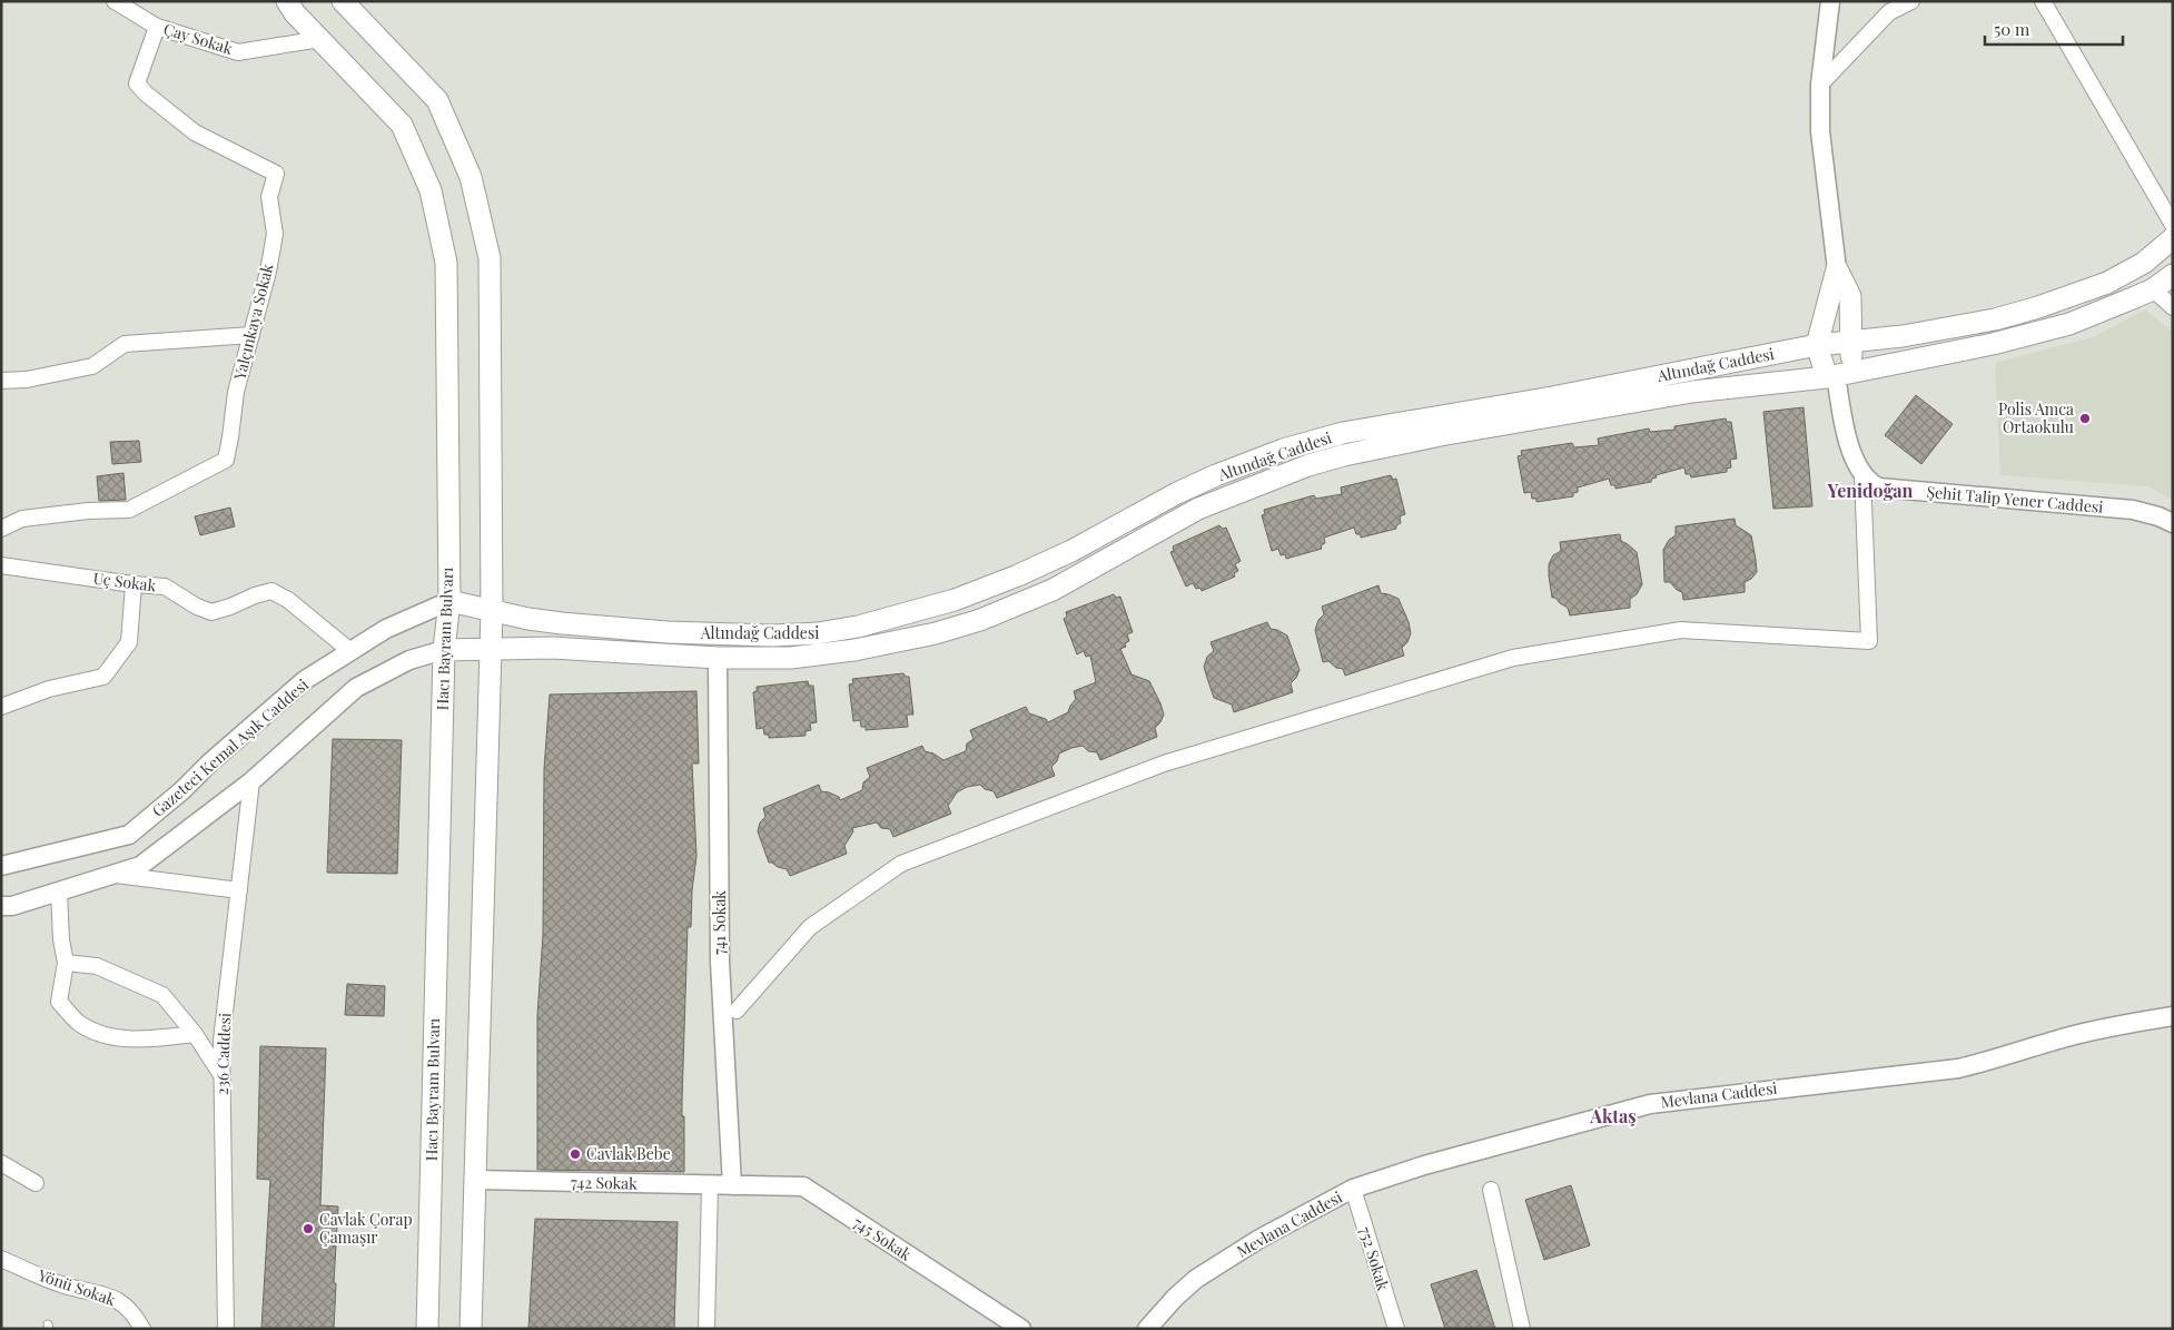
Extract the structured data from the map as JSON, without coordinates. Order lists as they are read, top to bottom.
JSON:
{
  "streets": {
    "main road": ["Altındağ Caddesi", "Hacı Bayram Bulvarı"],
    "street": [
      "Çay Sokak",
      "Yalçınkaya Sokak",
      "Şehit Talip Yener Caddesi",
      "Uç Sokak",
      "Gazeteci Kemal Aşık Caddesi",
      "741 Sokak",
      "236 Caddesi",
      "Mevlana Caddesi",
      "742 Sokak",
      "745 Sokak",
      "752 Sokak",
      "Yönü Sokak"
    ]
  },
  "crossings": [
    ["Çay Sokak", "Yalçınkaya Sokak"],
    ["Çay Sokak", "Hacı Bayram Bulvarı"],
    ["Altındağ Caddesi", "Hacı Bayram Bulvarı"],
    ["Altındağ Caddesi", "Gazeteci Kemal Aşık Caddesi"],
    ["Altındağ Caddesi", "741 Sokak"],
    ["Uç Sokak", "Gazeteci Kemal Aşık Caddesi"],
    ["Hacı Bayram Bulvarı", "Gazeteci Kemal Aşık Caddesi"],
    ["741 Sokak", "742 Sokak"],
    ["741 Sokak", "745 Sokak"],
    ["Mevlana Caddesi", "752 Sokak"],
    ["742 Sokak", "745 Sokak"]
  ],
  "districts": ["Yenidoğan", "Aktaş"],
  "places": ["Polis Amca Ortaokulu", "Cavlak Bebe", "Cavlak Çorap Çamaşır"],
  "scale_bar": "50 m"
}
